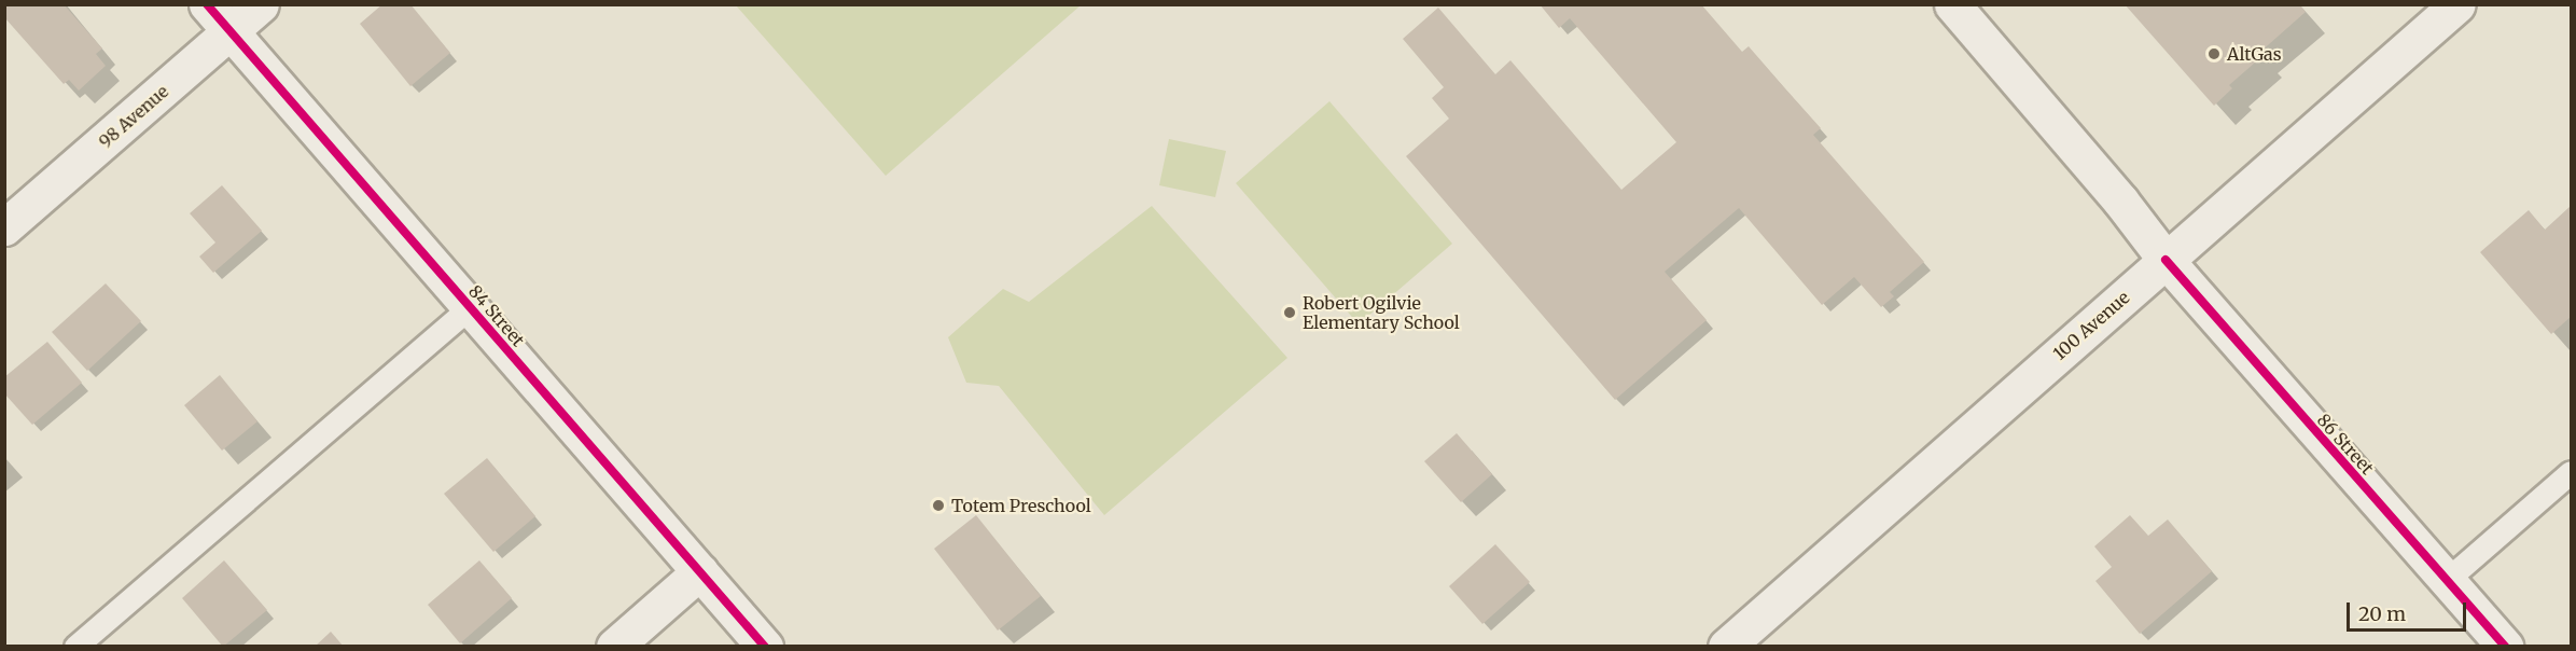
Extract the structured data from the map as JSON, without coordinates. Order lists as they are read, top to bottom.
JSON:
{
  "streets": {
    "street": [
      "98 Avenue",
      "84 Street",
      "100 Avenue",
      "86 Street"
    ]
  },
  "crossings": [
    ["98 Avenue", "84 Street"],
    ["100 Avenue", "86 Street"]
  ],
  "places": ["AltGas", "Robert Ogilvie Elementary School", "Totem Preschool"],
  "scale_bar": "20 m"
}
